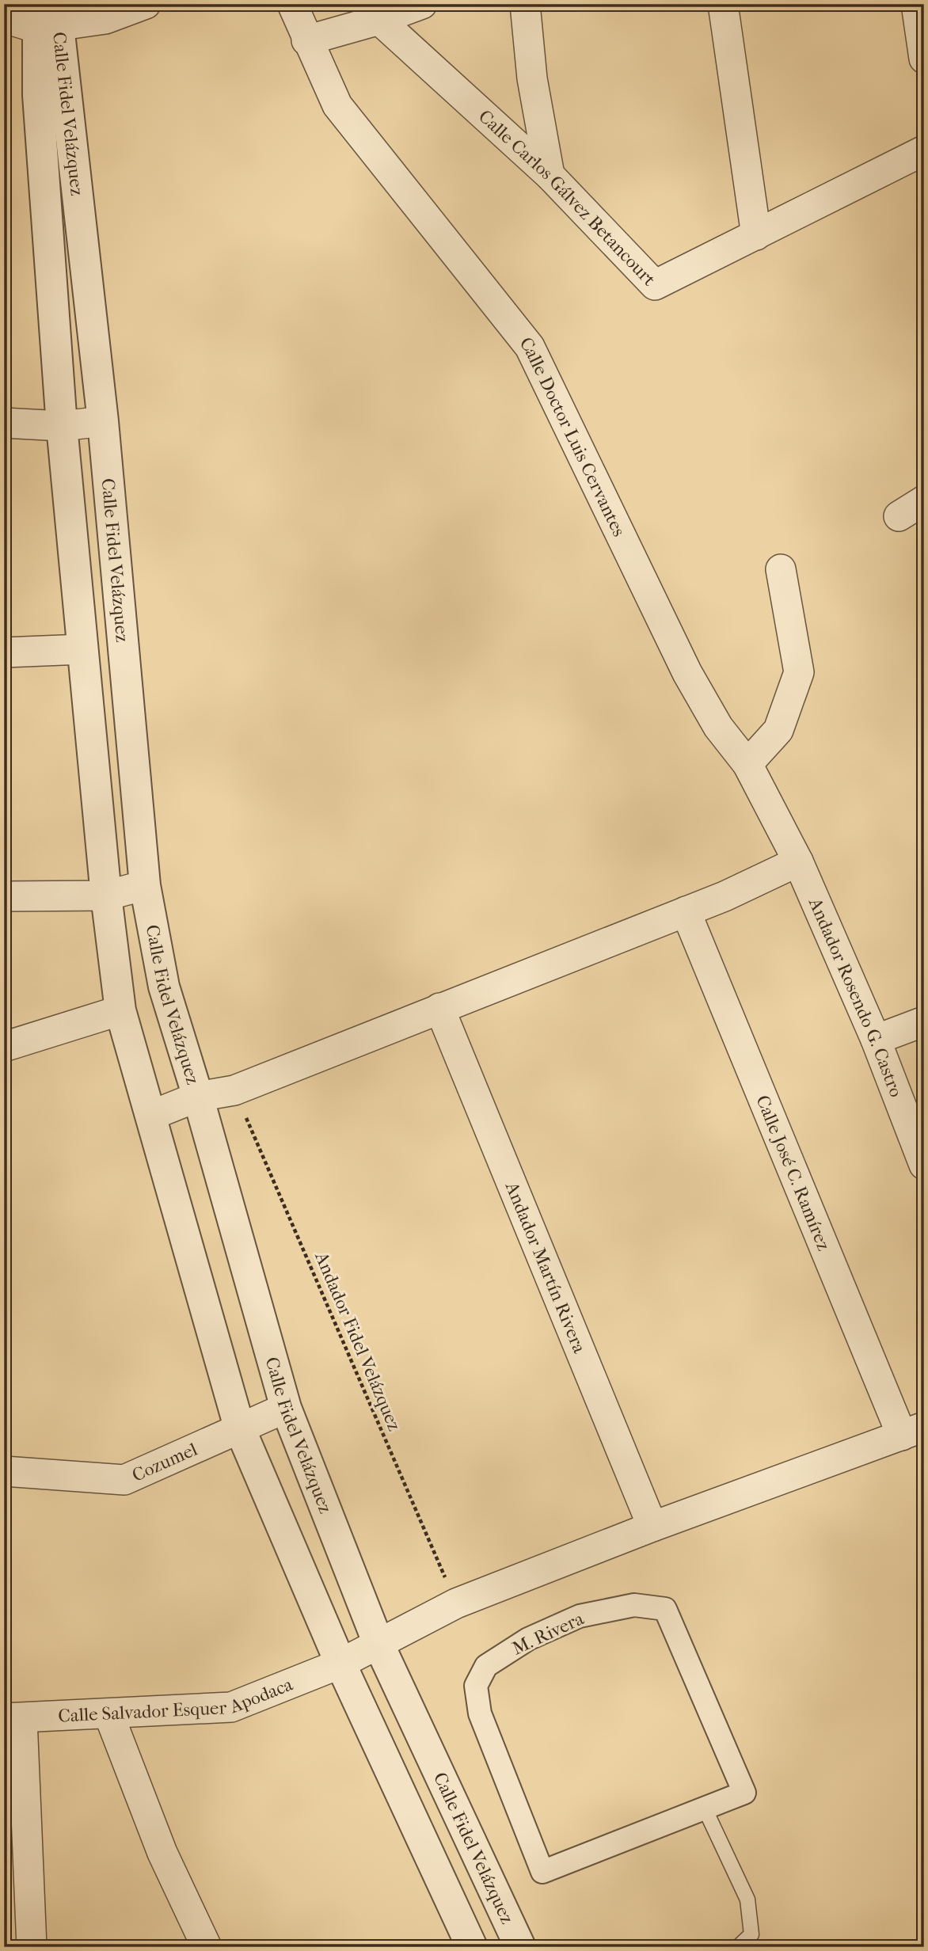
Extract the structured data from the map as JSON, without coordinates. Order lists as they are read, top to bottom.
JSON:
{
  "streets": {
    "street": [
      "Calle Fidel Velázquez",
      "Calle Carlos Gálvez Betancourt",
      "Calle Doctor Luis Cervantes",
      "Andador Rosendo G. Castro",
      "Calle José C. Ramírez",
      "Andador Martín Rivera",
      "Cozumel",
      "M. Rivera",
      "Calle Salvador Esquer Apodaca"
    ],
    "path": ["Andador Fidel Velázquez"]
  },
  "crossings": [
    ["Calle Fidel Velázquez", "Cozumel"],
    ["Calle Fidel Velázquez", "Calle Salvador Esquer Apodaca"],
    ["Calle Doctor Luis Cervantes", "Andador Rosendo G. Castro"],
    ["Calle José C. Ramírez", "Calle Salvador Esquer Apodaca"],
    ["Andador Martín Rivera", "Calle Salvador Esquer Apodaca"],
    ["Andador Fidel Velázquez", "Calle Salvador Esquer Apodaca"]
  ]
}
